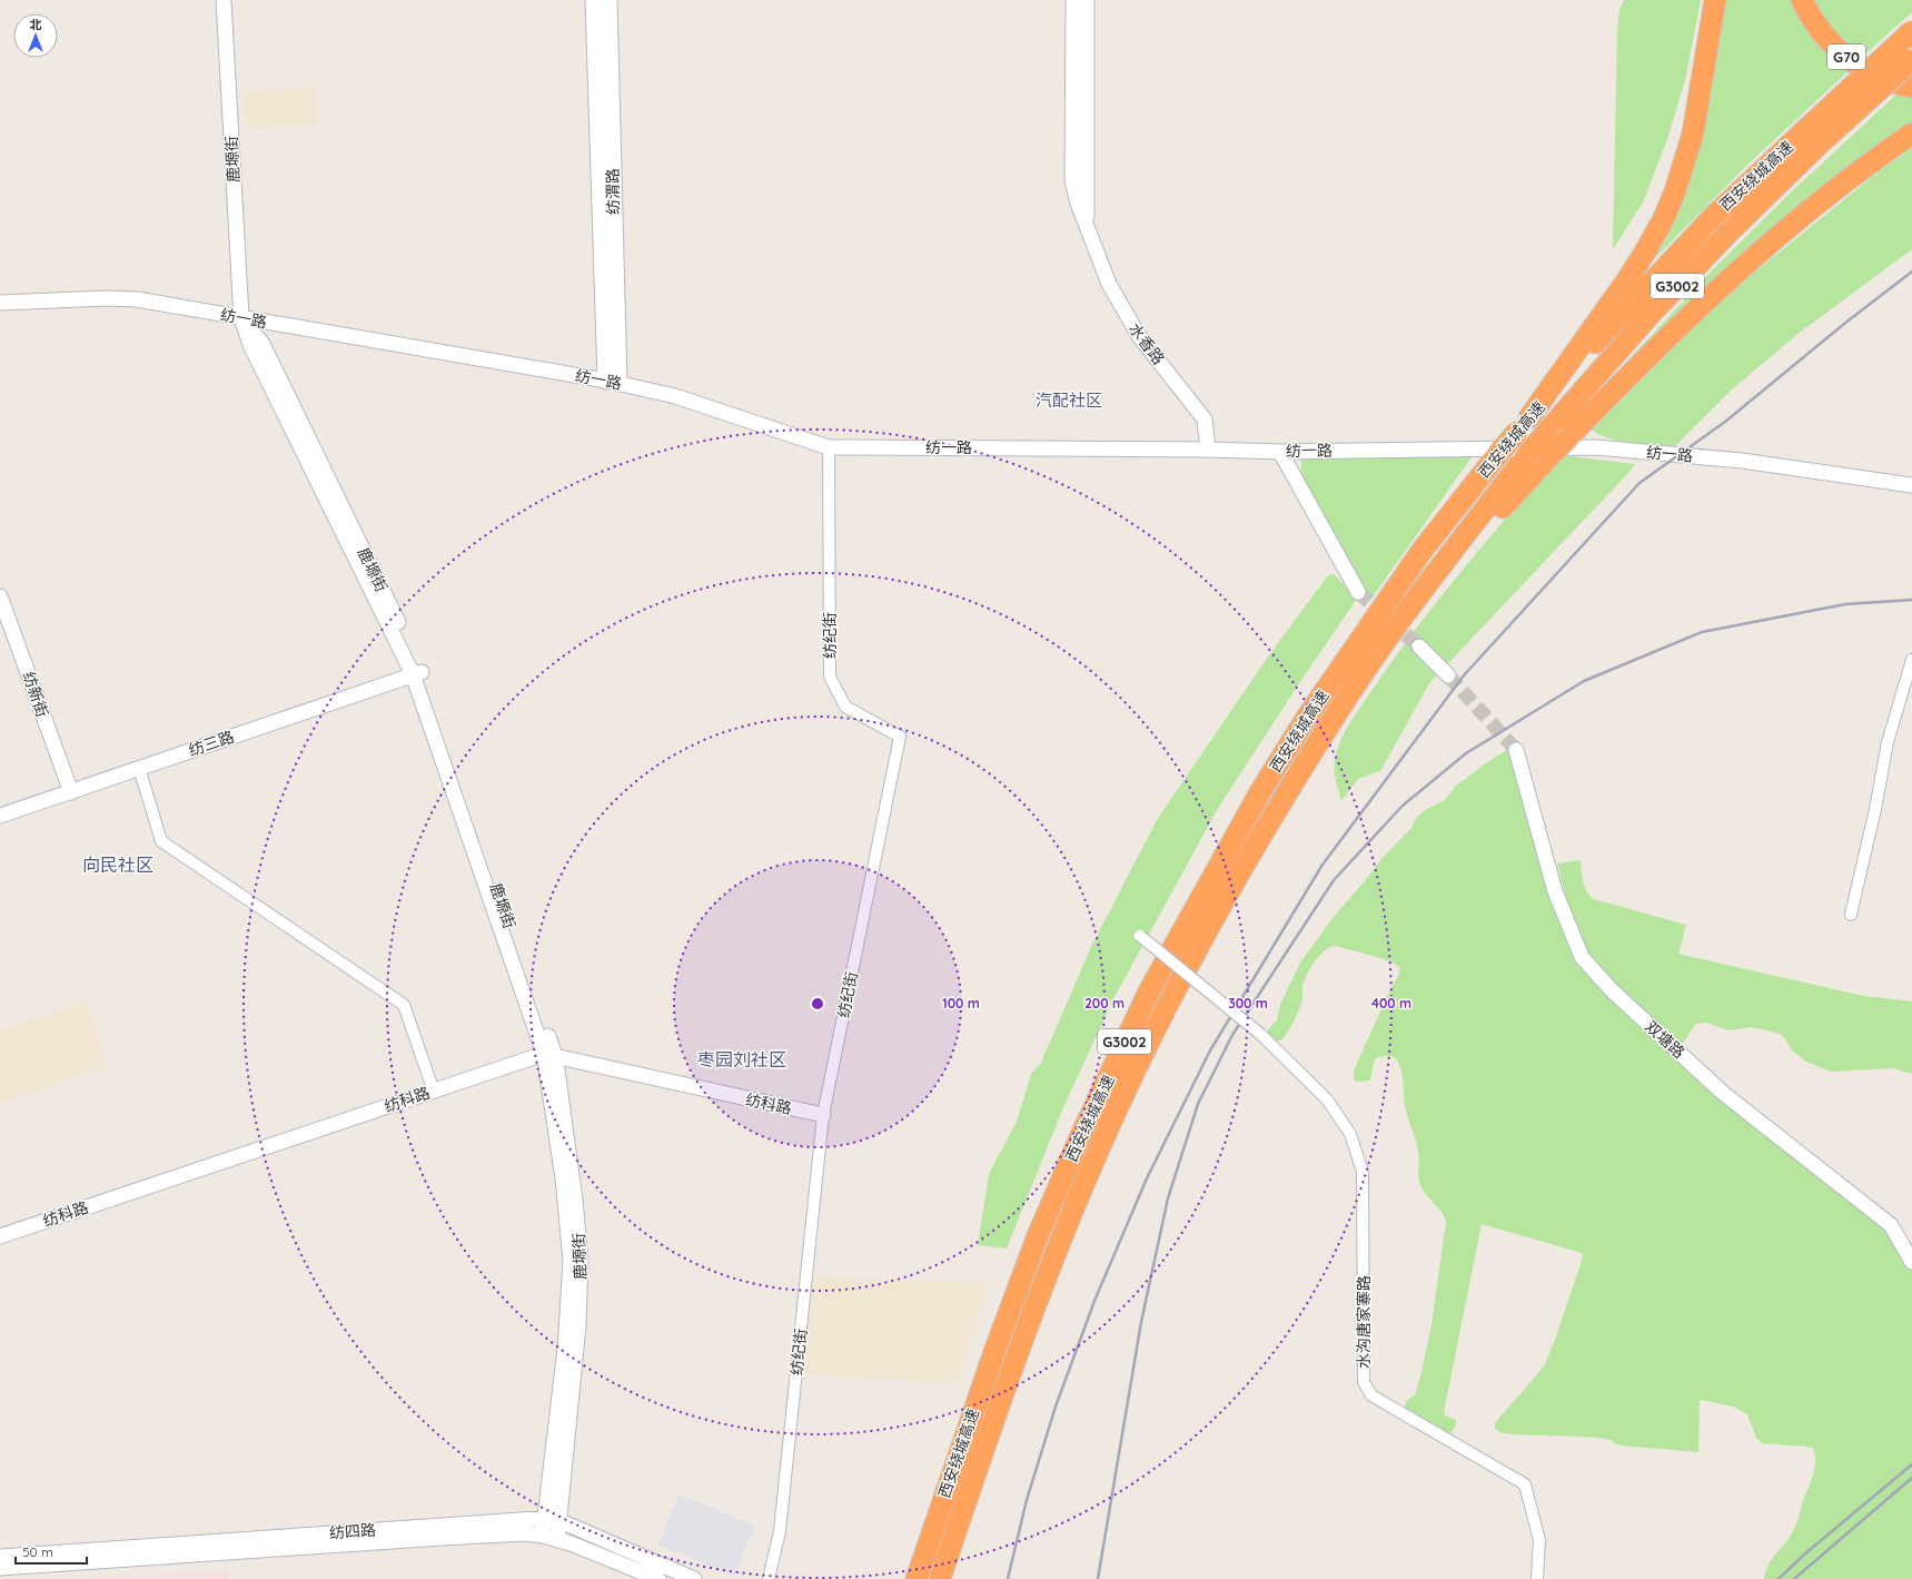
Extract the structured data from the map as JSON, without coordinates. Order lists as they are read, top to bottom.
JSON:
{
  "streets": {
    "highway": ["G70", "西安绕城高速", "G3002"],
    "main road": ["纺渭路"],
    "street": [
      "鹿塬街",
      "纺一路",
      "水香路",
      "纺纪街",
      "纺新街",
      "纺三路",
      "双塘路",
      "纺科路",
      "水沟唐家寨路",
      "纺四路"
    ]
  },
  "crossings": [
    ["鹿塬街", "纺一路"],
    ["鹿塬街", "纺三路"],
    ["鹿塬街", "纺科路"],
    ["鹿塬街", "纺四路"],
    ["纺渭路", "纺一路"],
    ["纺一路", "水香路"],
    ["纺一路", "纺纪街"],
    ["纺纪街", "纺科路"],
    ["纺新街", "纺三路"]
  ],
  "districts": ["汽配社区", "向民社区", "枣园刘社区"],
  "scale_bar": "50 m",
  "north": "top",
  "rings": [
    "100 m",
    "200 m",
    "300 m",
    "400 m"
  ]
}
